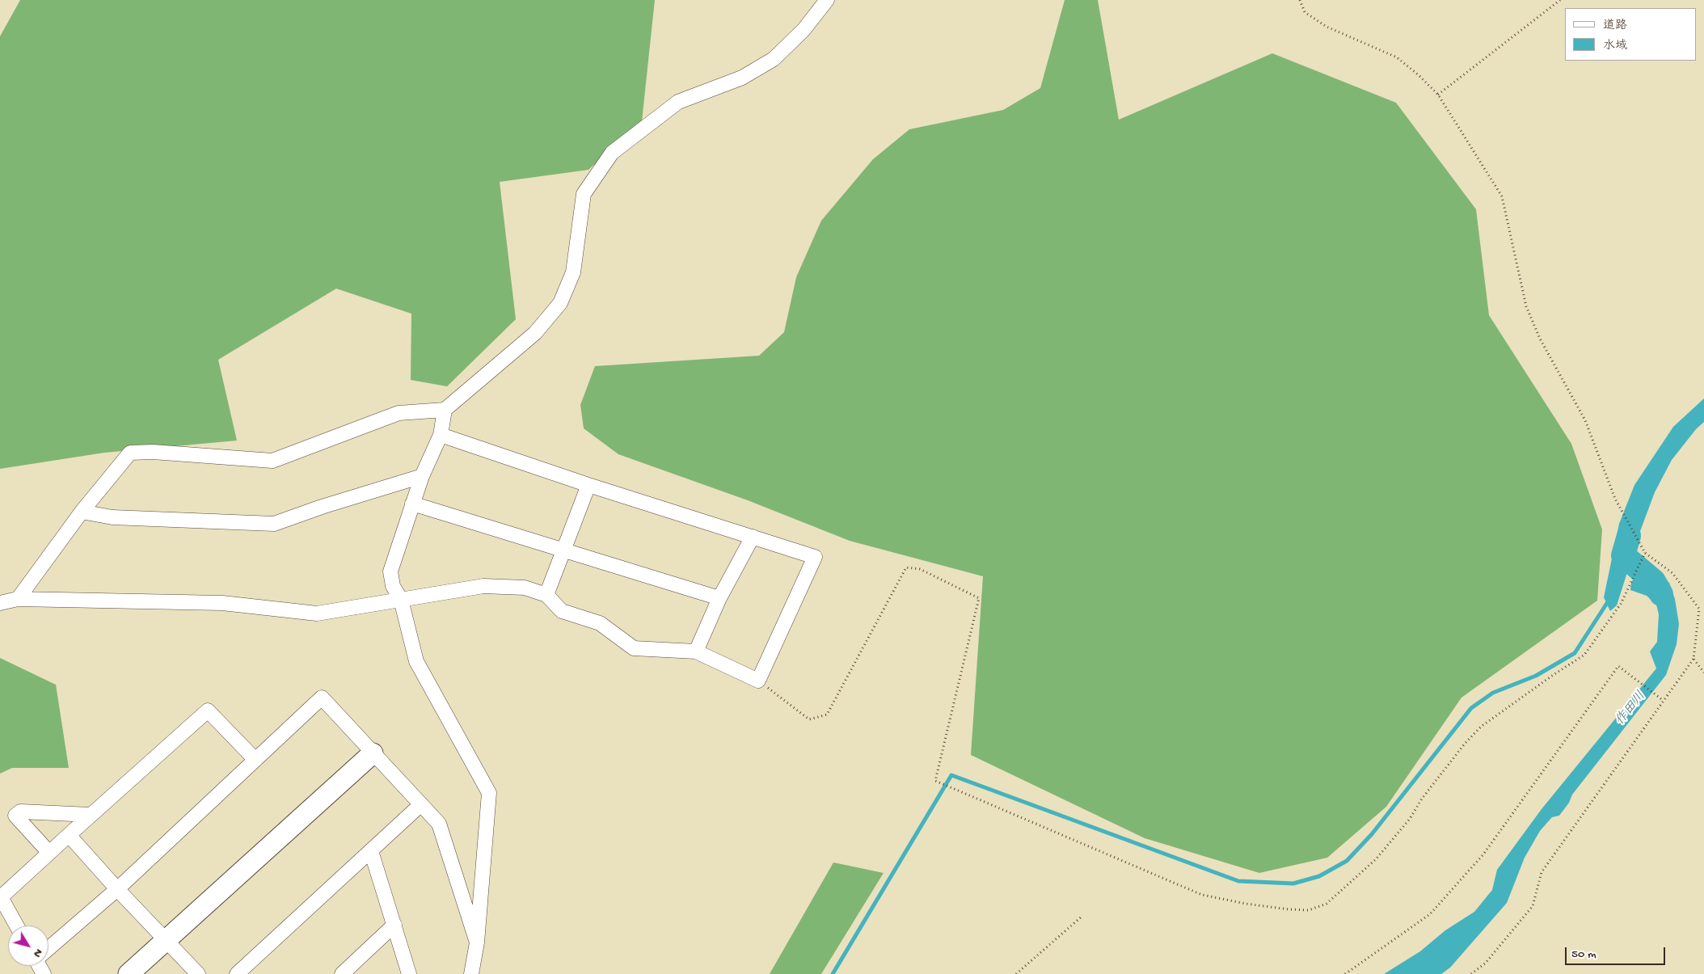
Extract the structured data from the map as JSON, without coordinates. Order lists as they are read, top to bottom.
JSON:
{
  "water": ["作田川"],
  "legend": ["道路", "水域"],
  "scale_bar": "50 m",
  "north": "bottom right"
}
